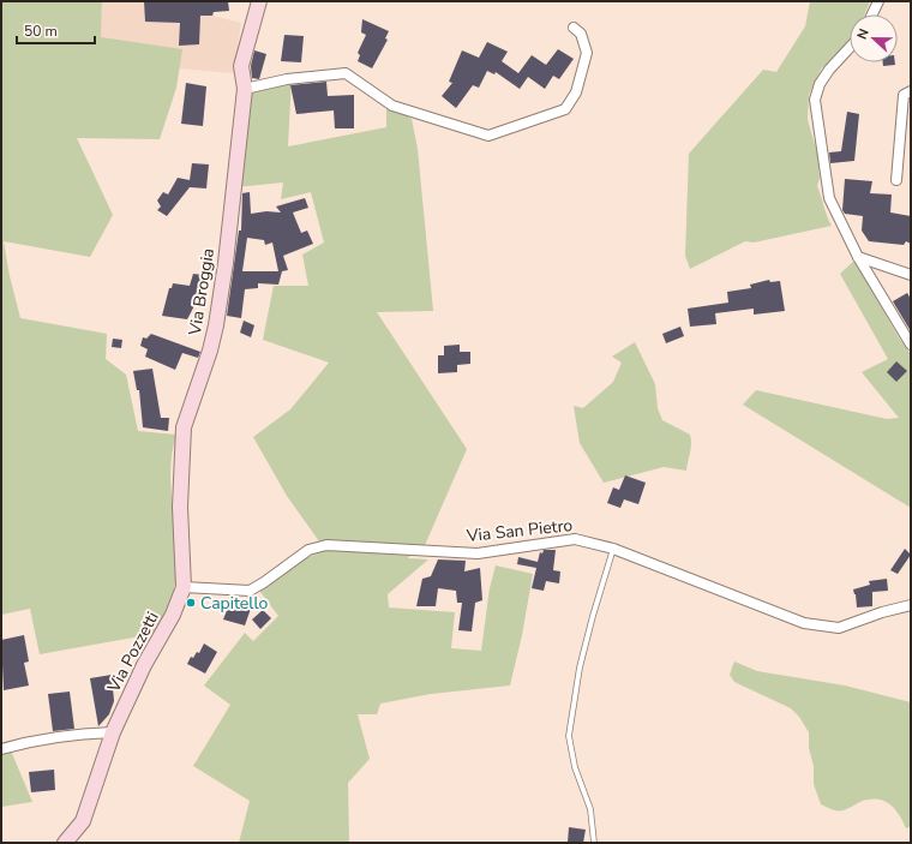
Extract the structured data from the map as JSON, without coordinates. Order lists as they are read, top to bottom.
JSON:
{
  "streets": {
    "street": ["Via Broggia", "Via San Pietro", "Via Pozzetti"]
  },
  "crossings": [
    ["Via Broggia", "Via San Pietro"],
    ["Via Broggia", "Via Pozzetti"],
    ["Via San Pietro", "Via Pozzetti"]
  ],
  "places": ["Capitello"],
  "scale_bar": "50 m",
  "north": "left"
}
